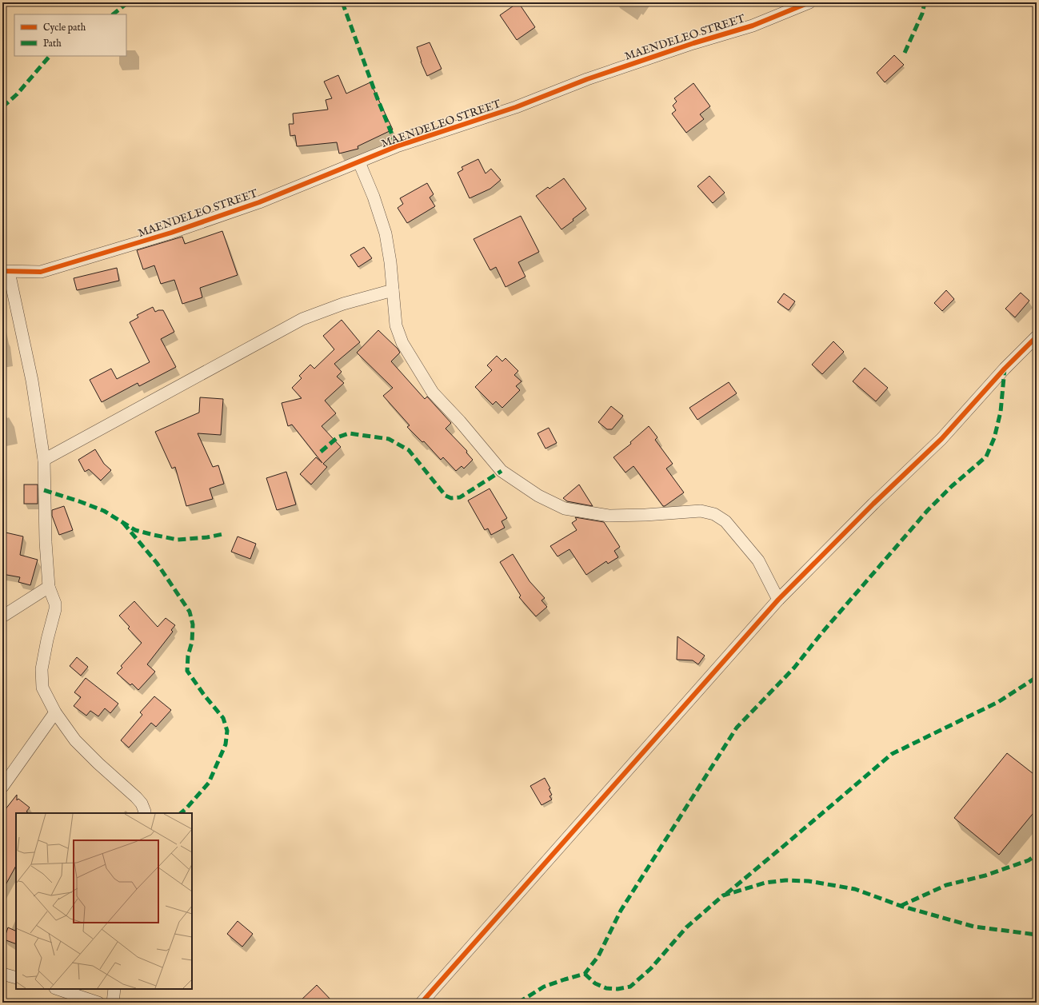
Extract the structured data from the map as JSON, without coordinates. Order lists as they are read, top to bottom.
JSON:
{
  "streets": {
    "street": ["MAENDELEO STREET"]
  },
  "legend": ["Cycle path", "Path"]
}
